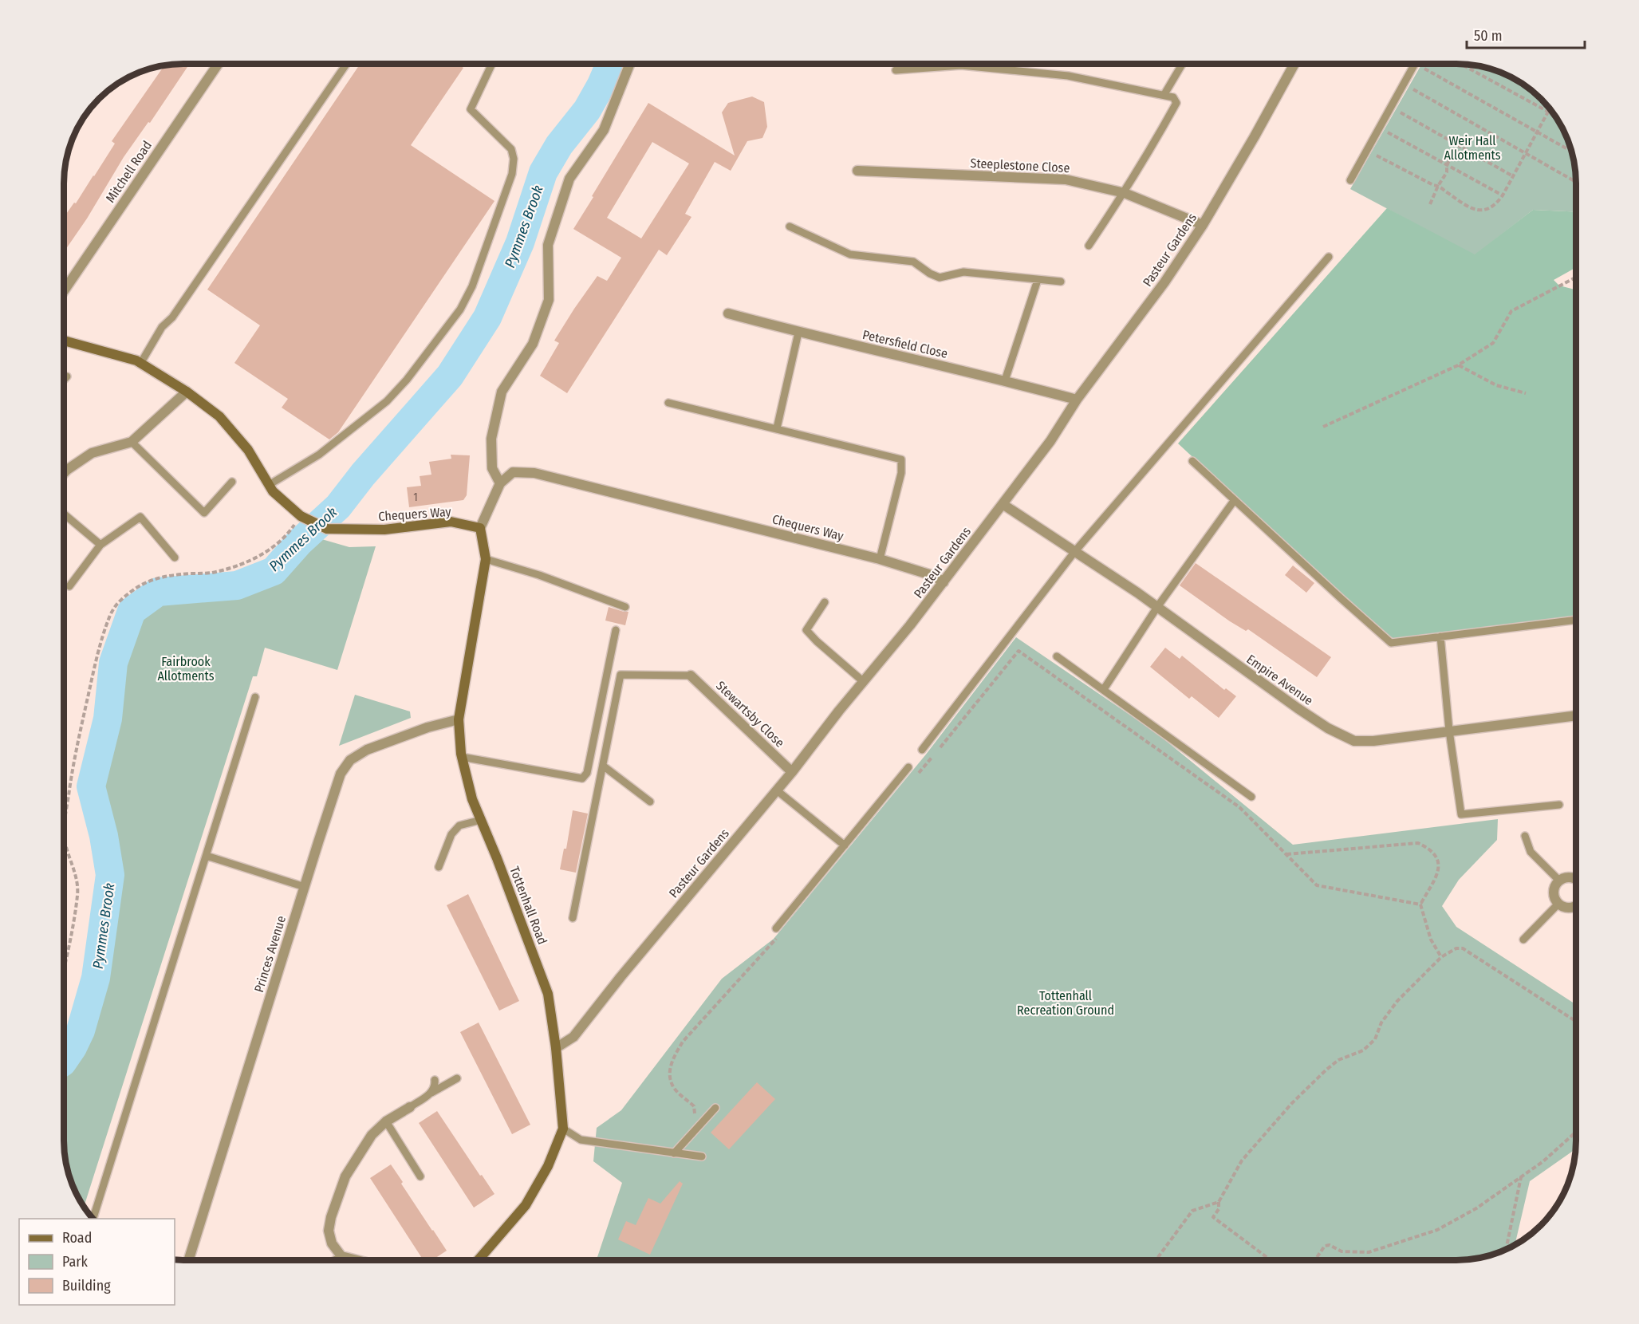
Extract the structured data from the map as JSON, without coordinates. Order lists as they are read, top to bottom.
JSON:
{
  "streets": {
    "street": [
      "Steeplestone Close",
      "Mitchell Road",
      "Pasteur Gardens",
      "Petersfield Close",
      "Chequers Way",
      "Empire Avenue",
      "Stewartsby Close",
      "Tottenhall Road",
      "Princes Avenue"
    ]
  },
  "crossings": [
    ["Steeplestone Close", "Pasteur Gardens"],
    ["Pasteur Gardens", "Petersfield Close"],
    ["Pasteur Gardens", "Chequers Way"],
    ["Pasteur Gardens", "Empire Avenue"],
    ["Pasteur Gardens", "Stewartsby Close"],
    ["Pasteur Gardens", "Tottenhall Road"],
    ["Chequers Way", "Tottenhall Road"],
    ["Tottenhall Road", "Princes Avenue"]
  ],
  "water": ["Pymmes Brook"],
  "parks": ["Weir Hall Allotments", "Fairbrook Allotments", "Tottenhall Recreation Ground"],
  "house_numbers": ["1"],
  "legend": ["Road", "Park", "Building"],
  "scale_bar": "50 m"
}
